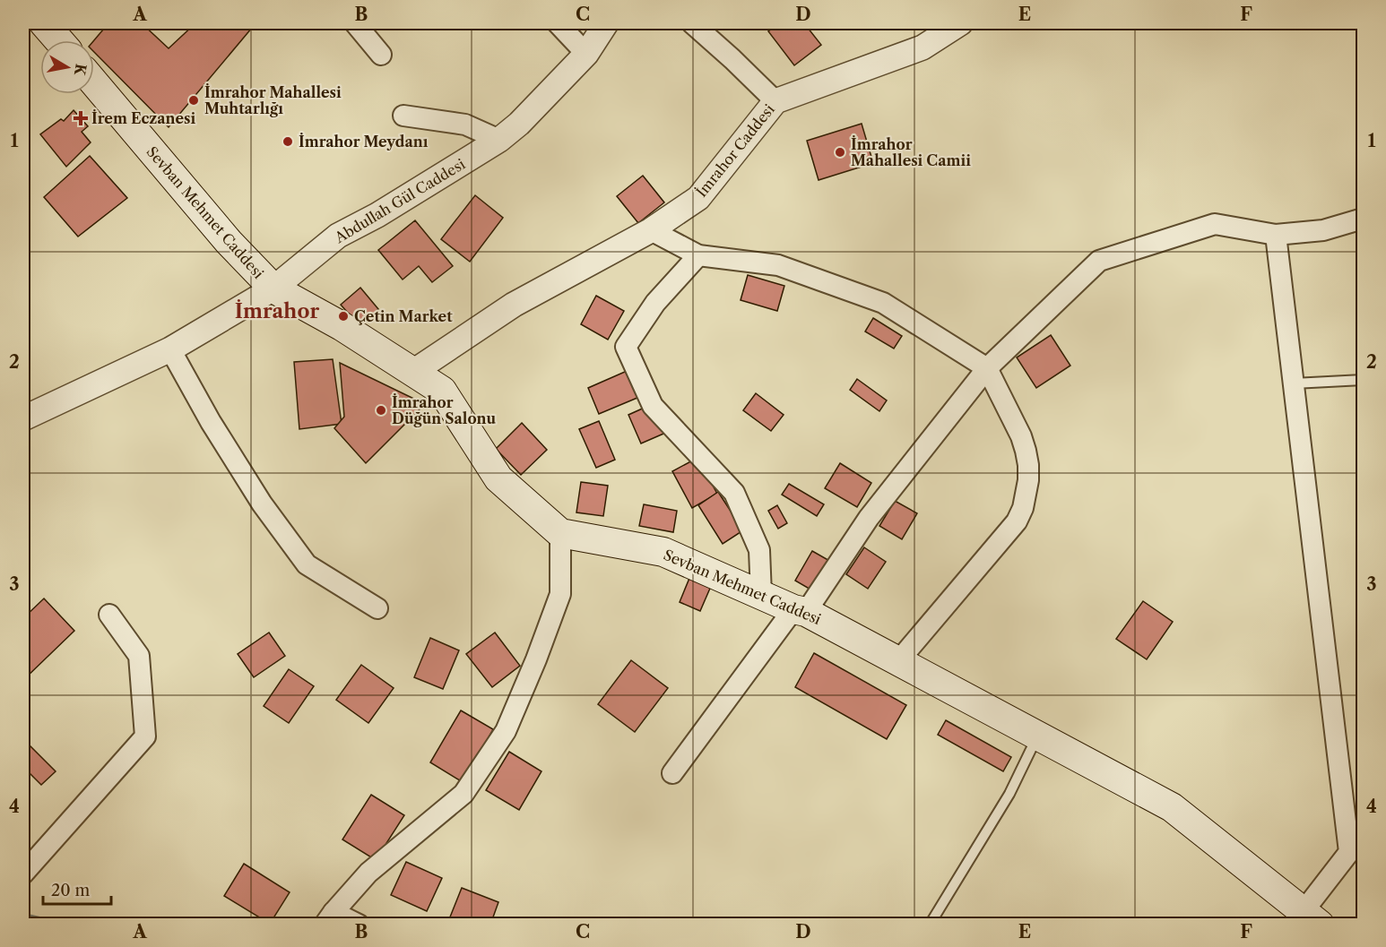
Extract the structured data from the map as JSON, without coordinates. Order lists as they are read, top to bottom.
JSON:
{
  "streets": {
    "main road": ["Sevban Mehmet Caddesi"],
    "street": ["İmrahor Caddesi", "Abdullah Gül Caddesi"]
  },
  "crossings": [
    ["İmrahor Caddesi", "Sevban Mehmet Caddesi"],
    ["Abdullah Gül Caddesi", "Sevban Mehmet Caddesi"]
  ],
  "districts": ["İmrahor"],
  "places": {
    "other": [
      "İmrahor Mahallesi Muhtarlığı",
      "İmrahor Meydanı",
      "İmrahor Mahallesi Camii",
      "Çetin Market",
      "İmrahor Düğün Salonu"
    ],
    "health": ["İrem Eczanesi"]
  },
  "scale_bar": "20 m",
  "north": "right",
  "grid": {
    "columns": [
      "A",
      "B",
      "C",
      "D",
      "E",
      "F"
    ],
    "rows": [
      "1",
      "2",
      "3",
      "4"
    ]
  }
}
